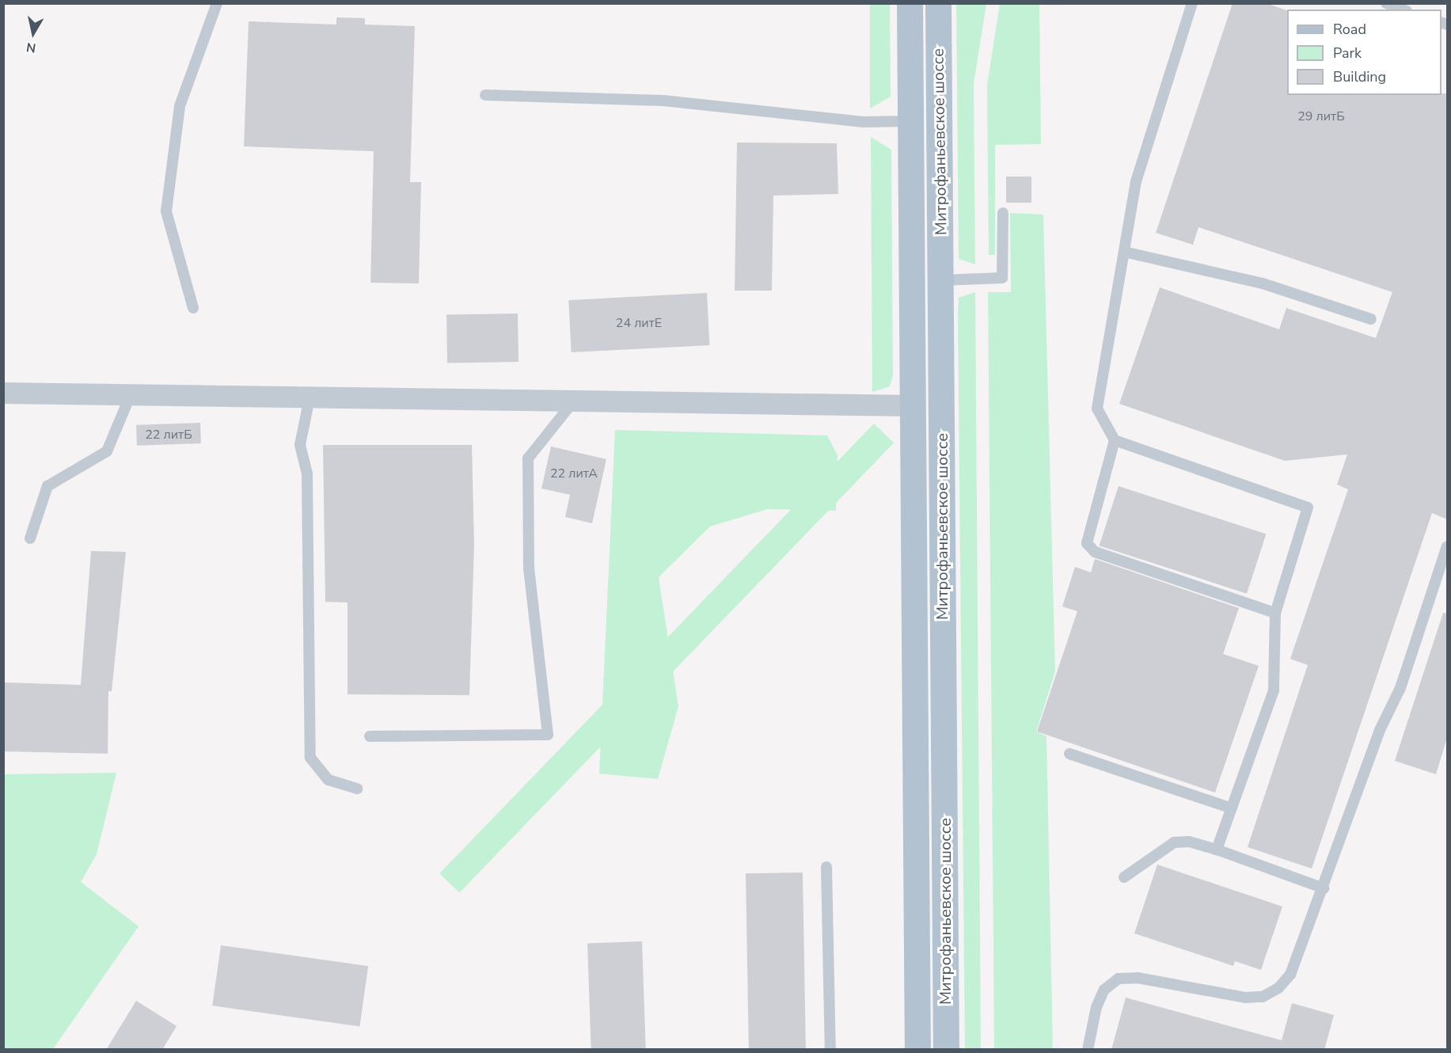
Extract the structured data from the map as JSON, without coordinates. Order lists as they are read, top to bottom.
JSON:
{
  "streets": {
    "main road": ["Митрофаньевское шоссе"]
  },
  "house_numbers": [
    "29 литБ",
    "24 литЕ",
    "22 литБ",
    "22 литА"
  ],
  "legend": ["Road", "Park", "Building"],
  "north": "bottom"
}
